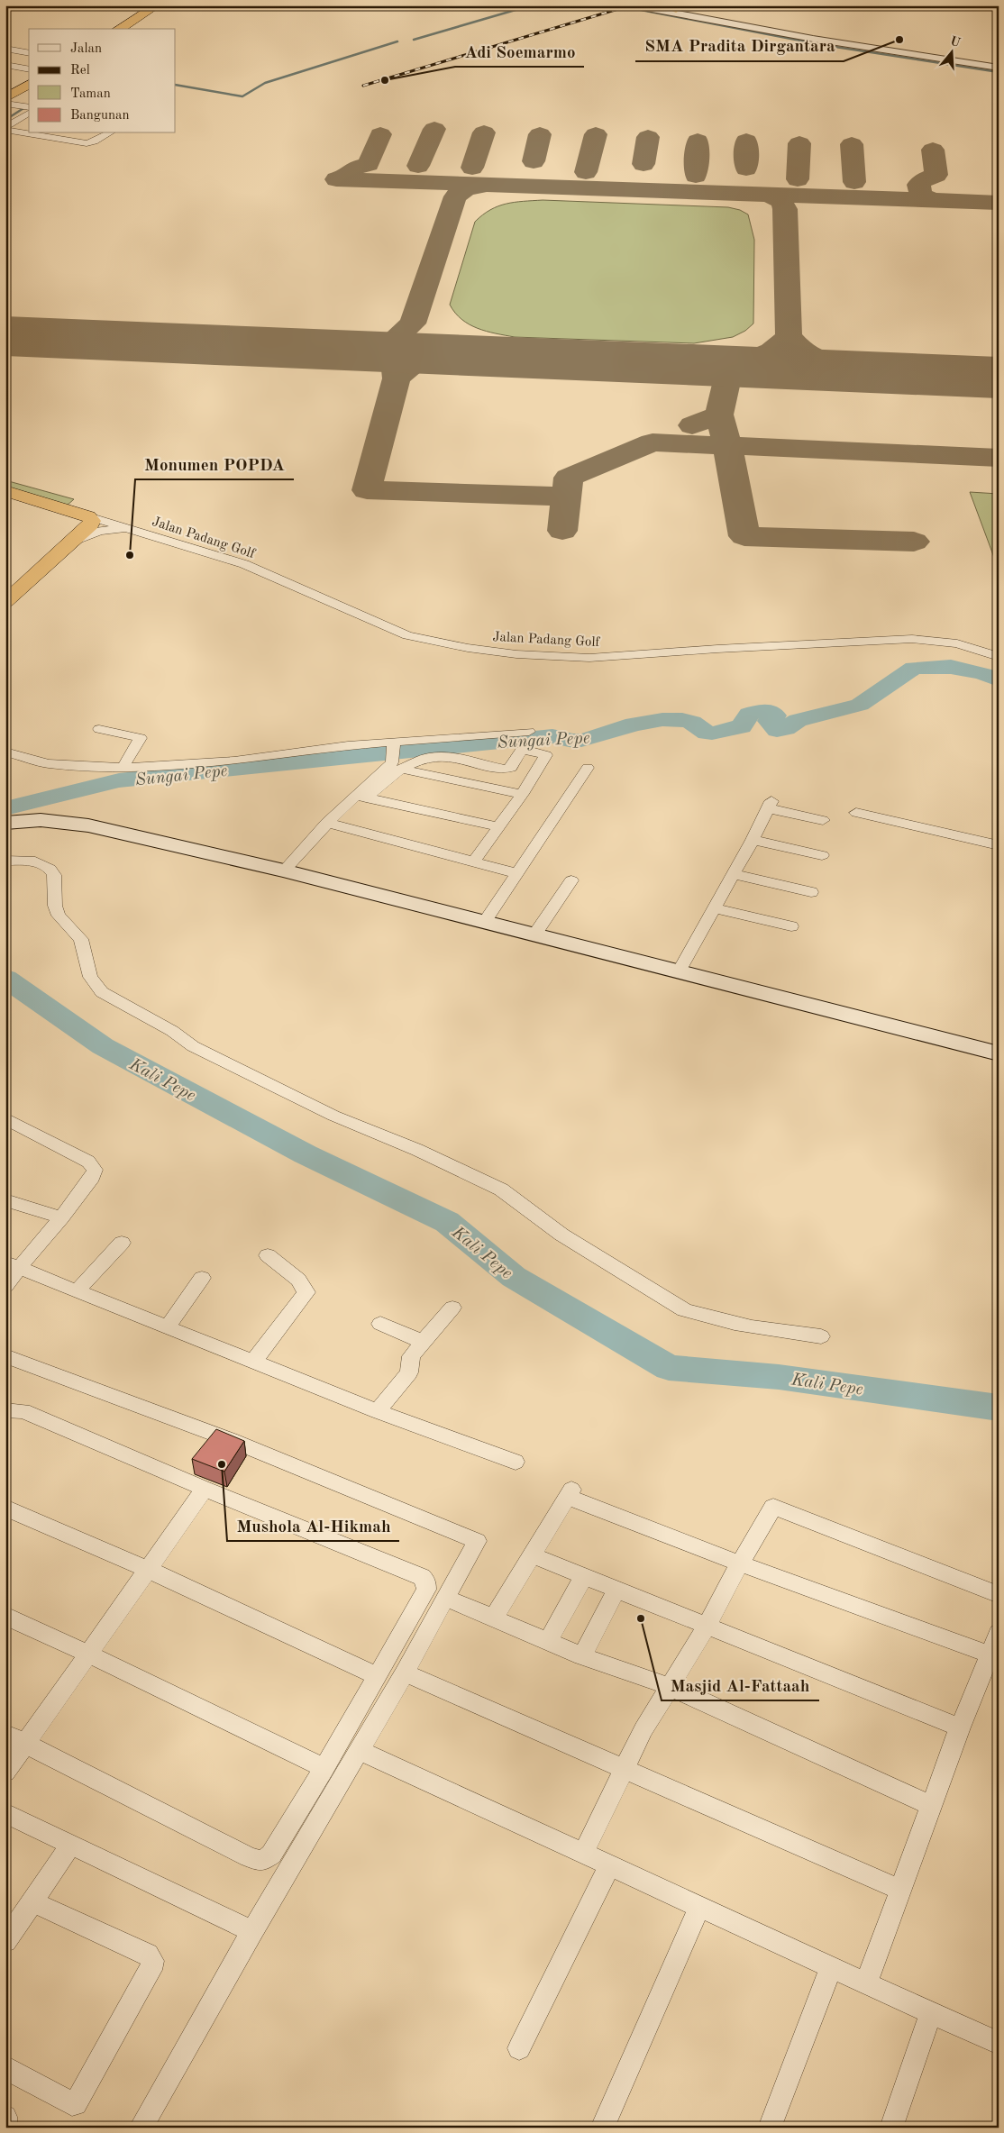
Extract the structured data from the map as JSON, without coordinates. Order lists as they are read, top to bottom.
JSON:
{
  "streets": {
    "street": ["Jalan Padang Golf"]
  },
  "water": ["Sungai Pepe", "Kali Pepe"],
  "places": [
    "SMA Pradita Dirgantara",
    "Adi Soemarmo",
    "Monumen POPDA",
    "Mushola Al-Hikmah",
    "Masjid Al-Fattaah"
  ],
  "legend": [
    "Jalan",
    "Rel",
    "Taman",
    "Bangunan"
  ],
  "north": "top"
}
